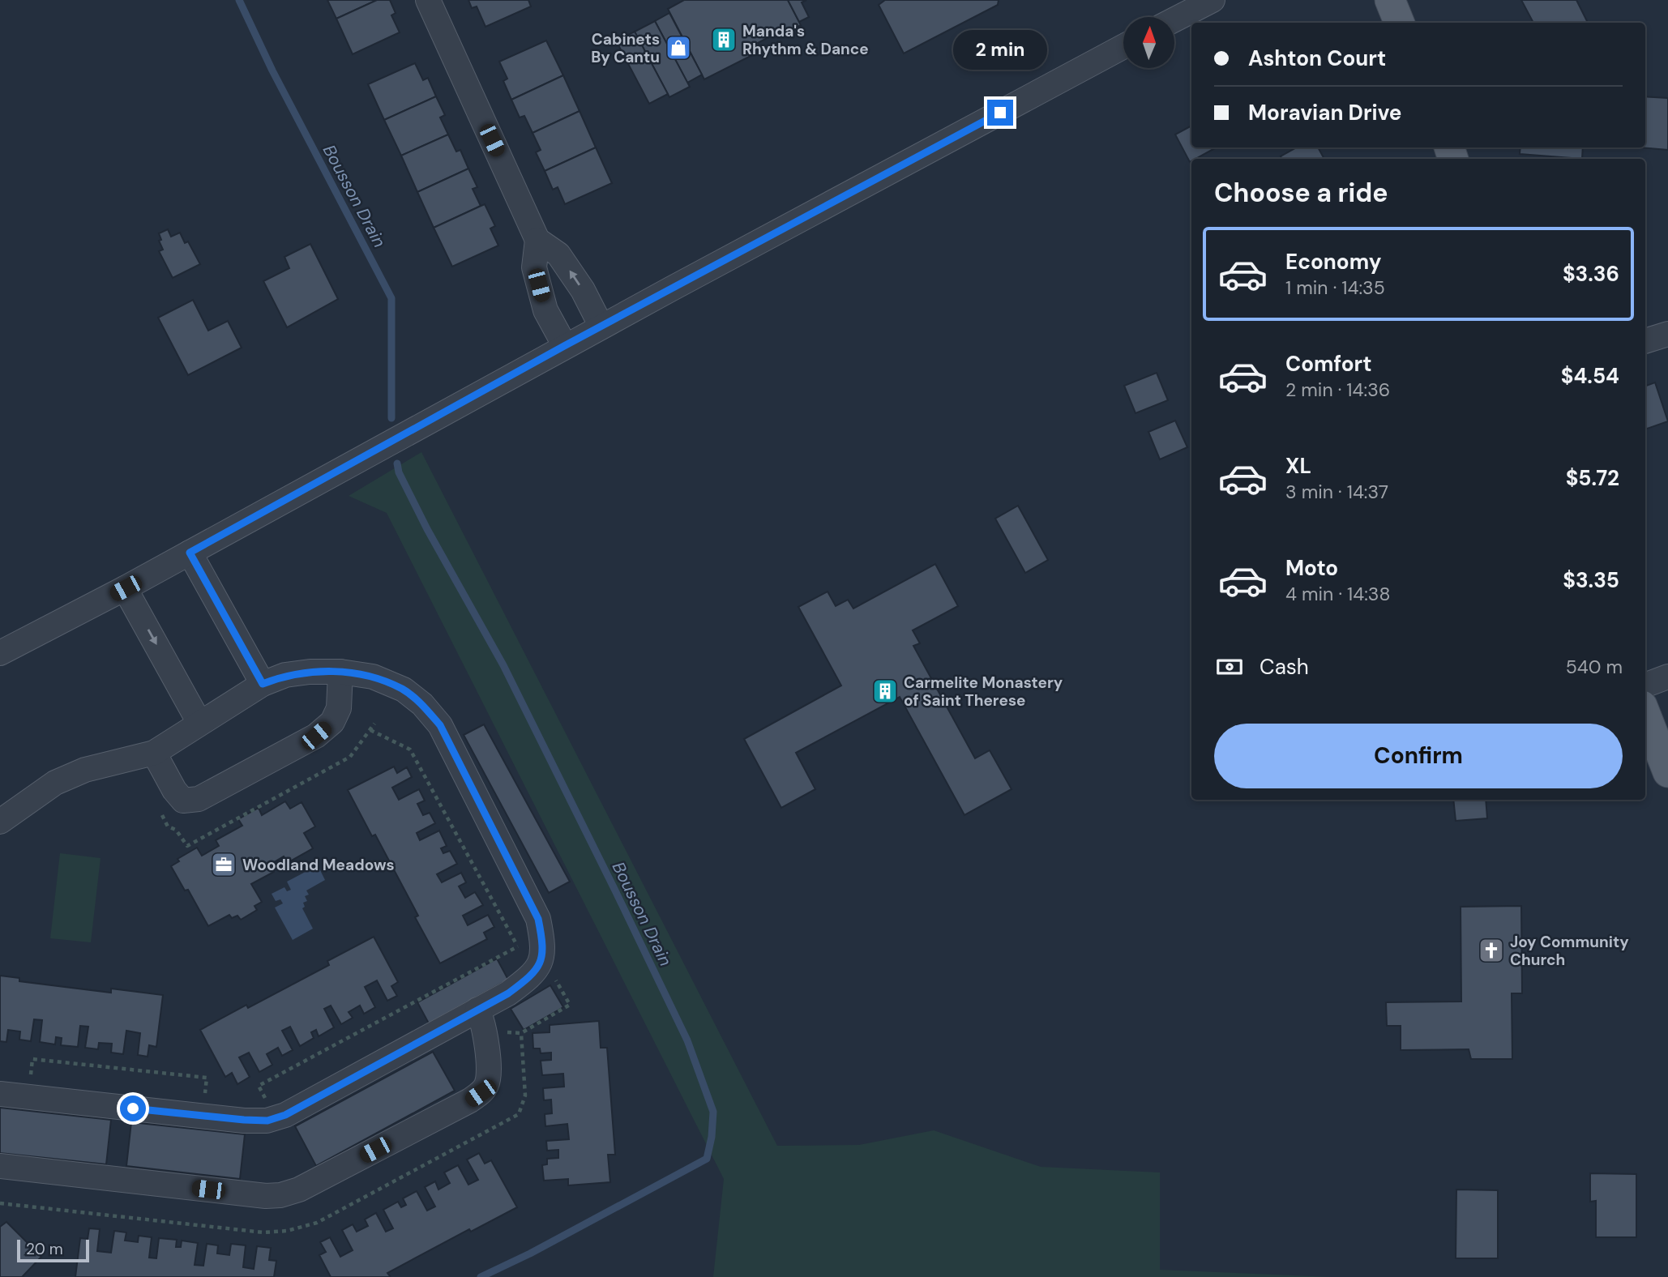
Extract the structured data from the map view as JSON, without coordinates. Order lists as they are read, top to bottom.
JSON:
{
  "water": ["Bousson Drain"],
  "places": {
    "building": ["Manda's Rhythm & Dance", "Carmelite Monastery of Saint Therese"],
    "shop": ["Cabinets By Cantu"],
    "office": ["Woodland Meadows"],
    "church": ["Joy Community Church"]
  },
  "scale_bar": "20 m",
  "north": "top",
  "page": {
    "banner": ["Ashton Court", "Moravian Drive"],
    "bubble": "2 min",
    "heading": "Choose a ride",
    "list": [
      {
        "name": "Economy",
        "note": "1 min · 14:35",
        "value": "$3.36"
      },
      {
        "name": "Comfort",
        "note": "2 min · 14:36",
        "value": "$4.54"
      },
      {
        "name": "XL",
        "note": "3 min · 14:37",
        "value": "$5.72"
      },
      {
        "name": "Moto",
        "note": "4 min · 14:38",
        "value": "$3.35"
      }
    ],
    "pay": ["Cash", "540 m"],
    "buttons": "Confirm",
    "scale": "20 m"
  }
}
